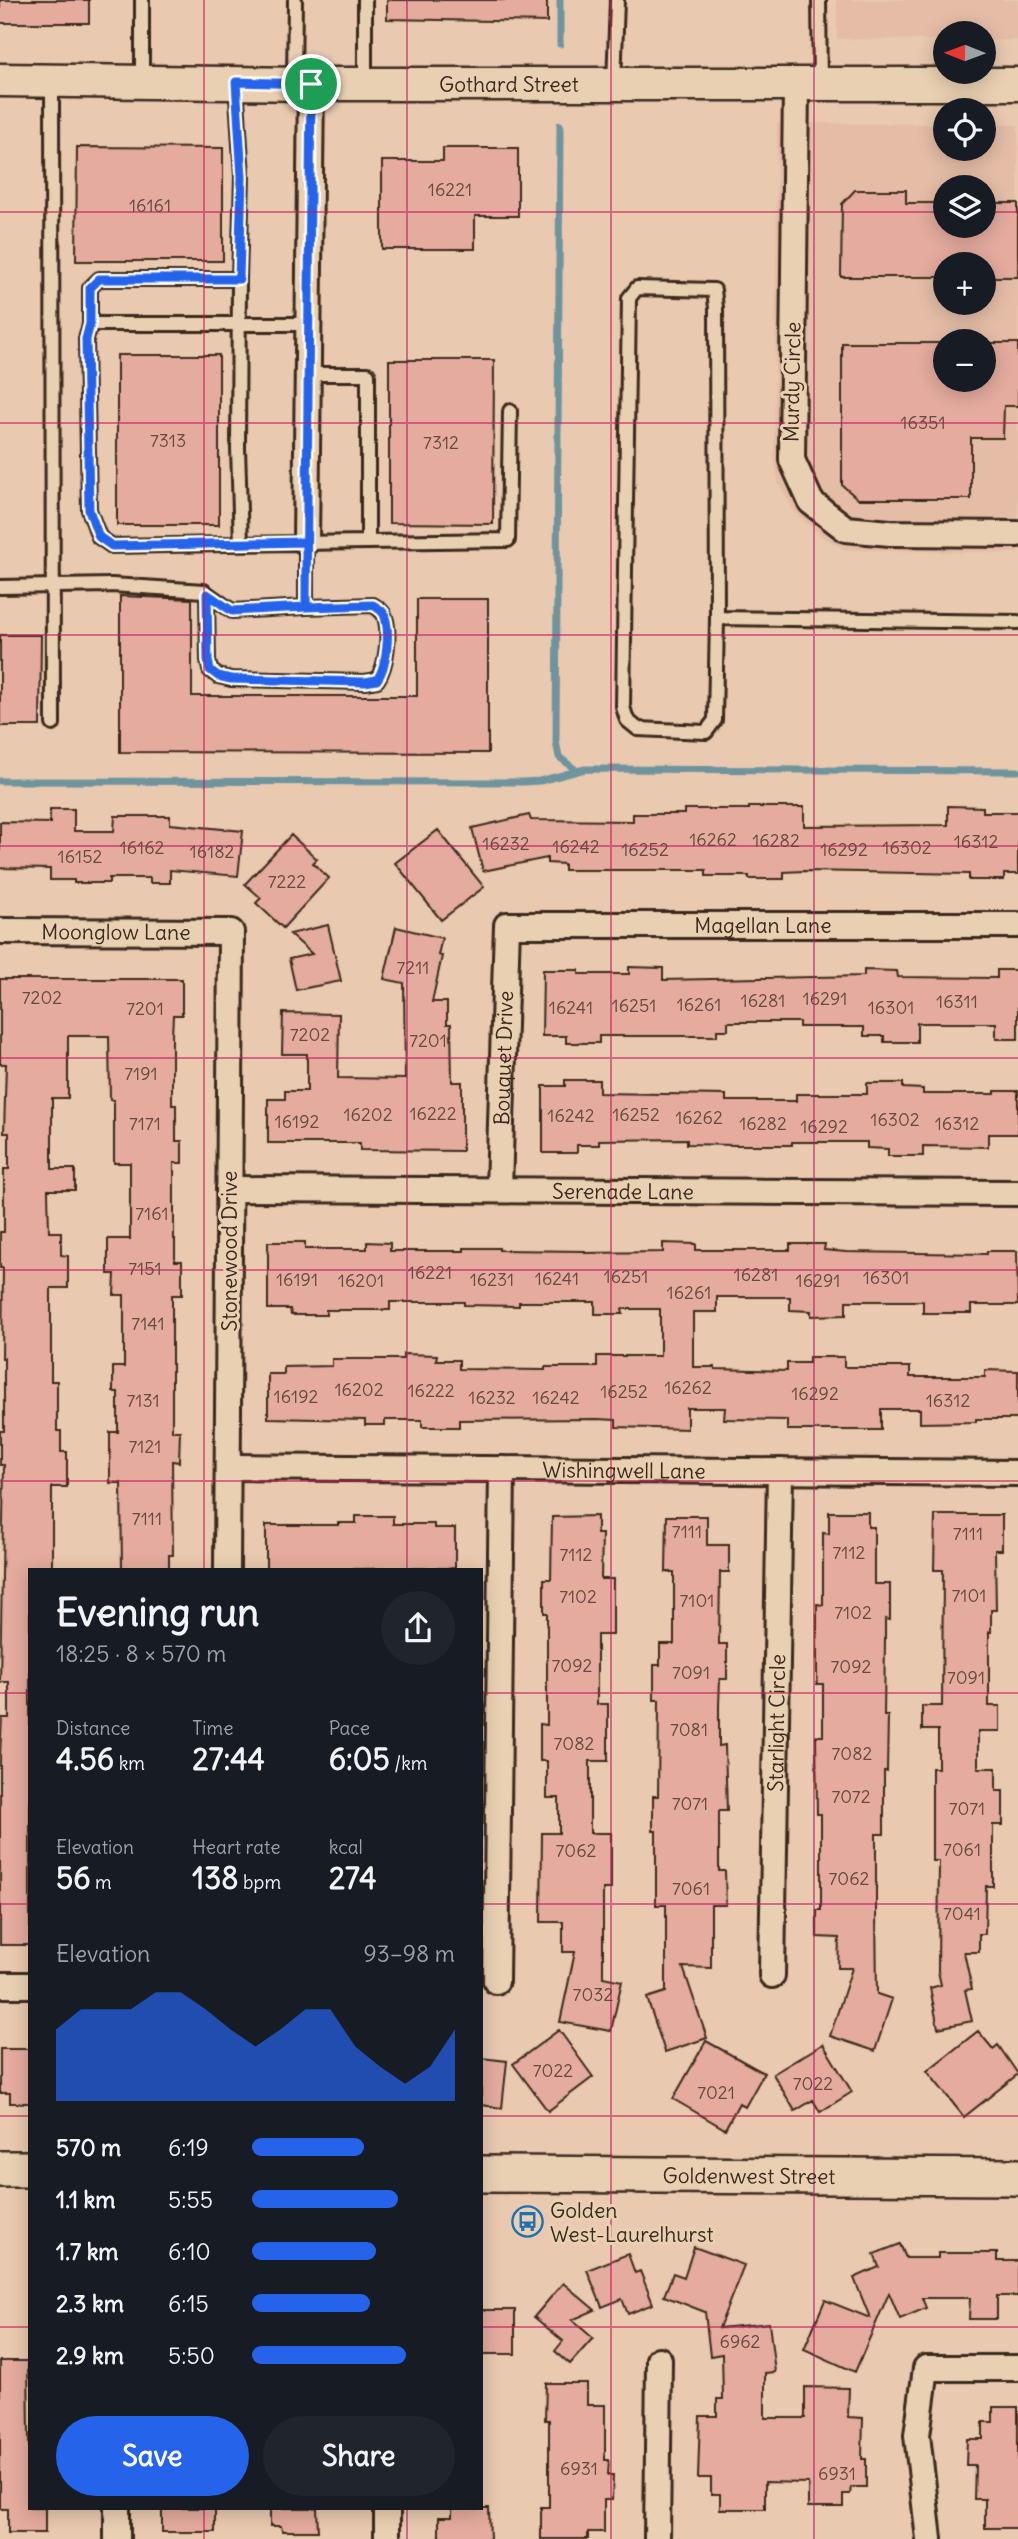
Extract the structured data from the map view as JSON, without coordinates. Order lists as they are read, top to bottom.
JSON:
{
  "streets": {
    "main road": ["Goldenwest Street"],
    "street": [
      "Gothard Street",
      "Murdy Circle",
      "Magellan Lane",
      "Moonglow Lane",
      "Bouquet Drive",
      "Serenade Lane",
      "Stonewood Drive",
      "Wishingwell Lane",
      "Starlight Circle"
    ]
  },
  "crossings": [
    ["Gothard Street", "Murdy Circle"],
    ["Magellan Lane", "Bouquet Drive"],
    ["Moonglow Lane", "Stonewood Drive"],
    ["Bouquet Drive", "Serenade Lane"],
    ["Serenade Lane", "Stonewood Drive"],
    ["Stonewood Drive", "Wishingwell Lane"],
    ["Wishingwell Lane", "Starlight Circle"]
  ],
  "places": {
    "bus stop": ["Golden West-Laurelhurst"]
  },
  "house_numbers": [
    "16221",
    "16161",
    "16351",
    "7313",
    "7312",
    "16262",
    "16282",
    "16312",
    "16232",
    "16242",
    "16162",
    "16302",
    "16252",
    "16292",
    "16182",
    "16152",
    "7222",
    "7211",
    "7202",
    "16291",
    "16281",
    "16311",
    "16261",
    "16251",
    "16241",
    "16301",
    "7201",
    "7202",
    "7201",
    "7191",
    "16222",
    "16202",
    "16252",
    "16242",
    "16262",
    "16302",
    "16192",
    "7171",
    "16282",
    "16312",
    "16292",
    "7161",
    "7151",
    "16221",
    "16281",
    "16251",
    "16301",
    "16241",
    "16191",
    "16231",
    "16201",
    "16291",
    "16261",
    "7141",
    "16262",
    "16202",
    "16222",
    "16252",
    "16292",
    "16192",
    "16232",
    "16242",
    "7131",
    "16312",
    "7121",
    "7111",
    "7111",
    "7111",
    "7112",
    "7112",
    "7101",
    "7102",
    "7101",
    "7102",
    "7092",
    "7092",
    "7091",
    "7091",
    "7081",
    "7082",
    "7082",
    "7072",
    "7071",
    "7071",
    "7061",
    "7062",
    "7062",
    "7061",
    "7041",
    "7032",
    "7022",
    "7022",
    "7021",
    "6962",
    "6931",
    "6931"
  ],
  "north": "left",
  "page": {
    "map_buttons": ["+", "−"],
    "heading": ["Evening run", "18:25 · 8 × 570 m"],
    "stats": [
      ["Distance", "4.56 km"],
      ["Time", "27:44"],
      ["Pace", "6:05 /km"],
      ["Elevation", "56 m"],
      ["Heart rate", "138 bpm"],
      ["kcal", "274"]
    ],
    "chart": ["Elevation", "93–98 m"],
    "list": [
      {
        "name": "570 m",
        "note": "6:19"
      },
      {
        "name": "1.1 km",
        "note": "5:55"
      },
      {
        "name": "1.7 km",
        "note": "6:10"
      },
      {
        "name": "2.3 km",
        "note": "6:15"
      },
      {
        "name": "2.9 km",
        "note": "5:50"
      }
    ],
    "buttons": ["Save", "Share"]
  }
}
